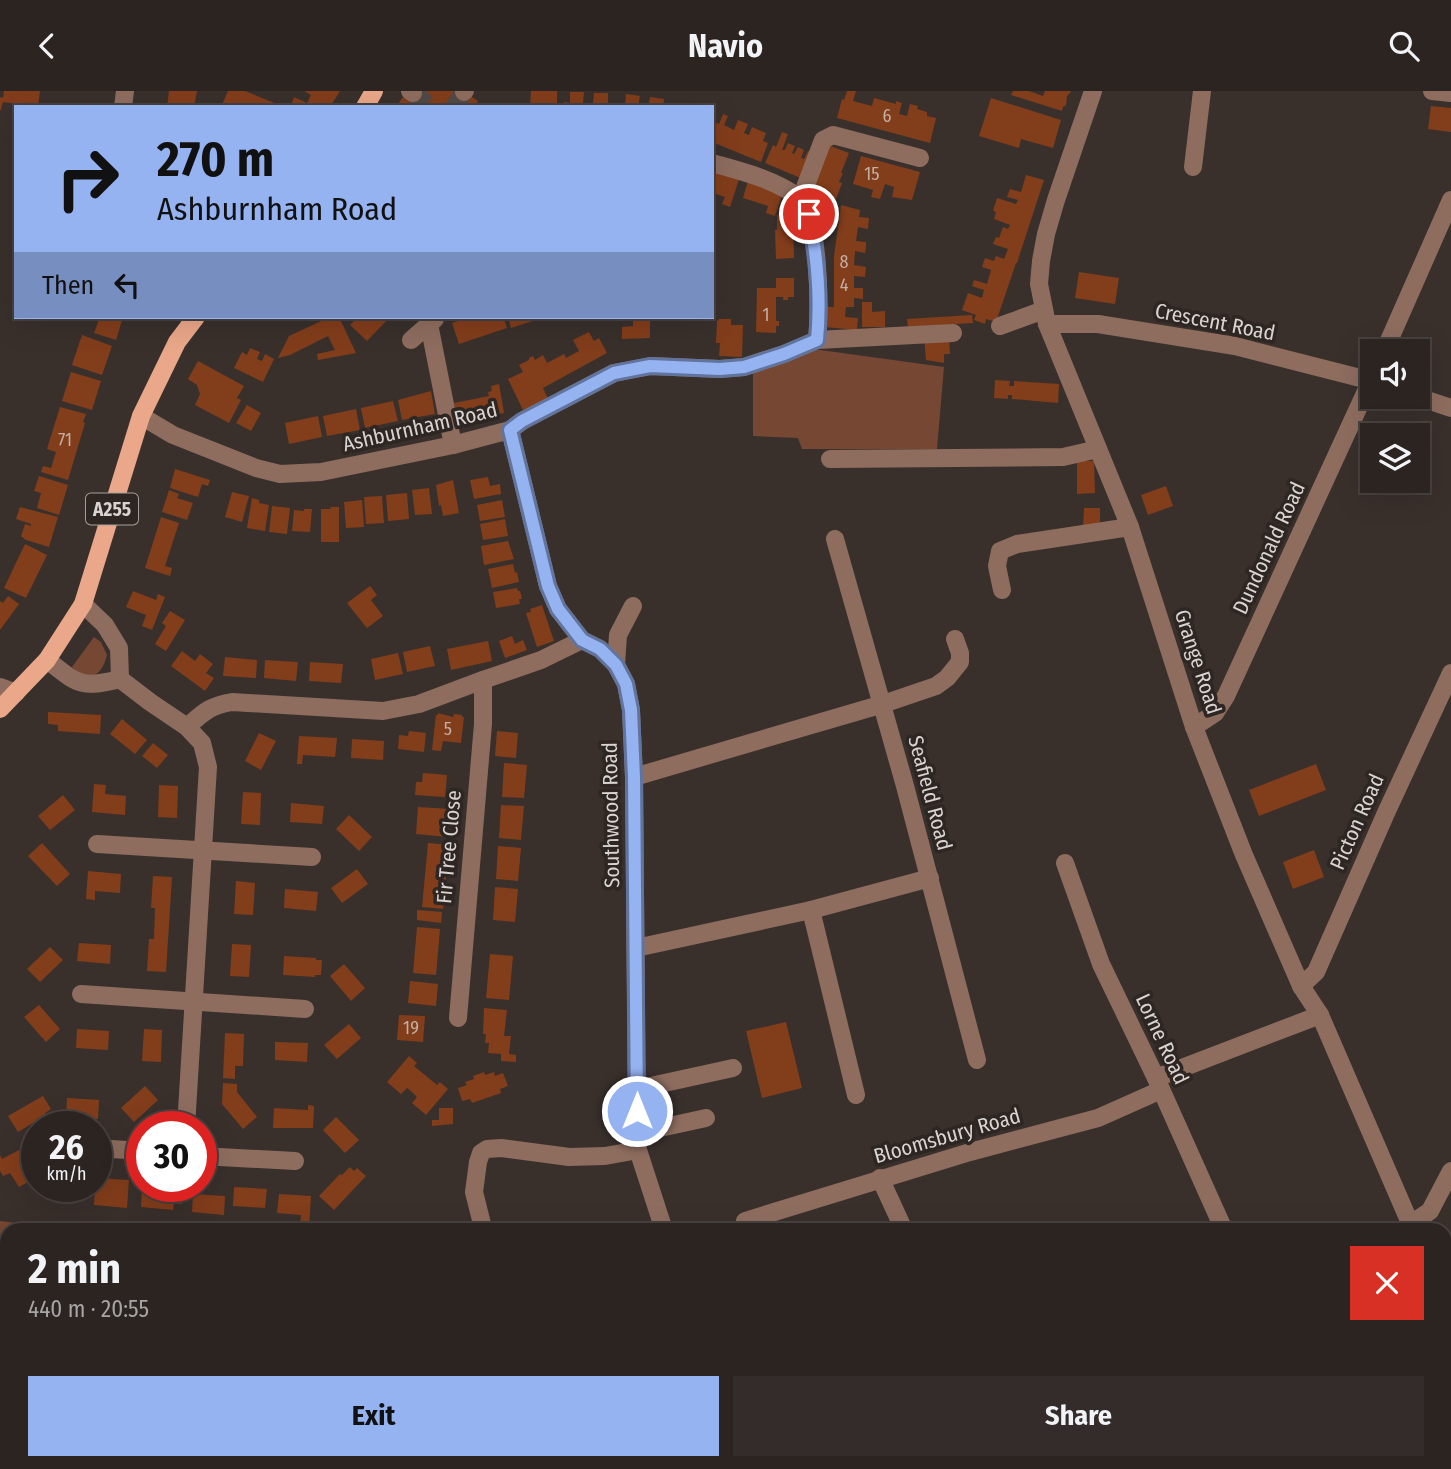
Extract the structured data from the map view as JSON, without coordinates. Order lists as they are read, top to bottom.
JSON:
{
  "streets": {
    "main road": ["A255"],
    "street": [
      "Crescent Road",
      "Ashburnham Road",
      "Dundonald Road",
      "Grange Road",
      "Seafield Road",
      "Southwood Road",
      "Picton Road",
      "Fir Tree Close",
      "Lorne Road",
      "Bloomsbury Road"
    ]
  },
  "crossings": [
    ["Crescent Road", "Grange Road"],
    ["Ashburnham Road", "A255"],
    ["Dundonald Road", "Grange Road"],
    ["Grange Road", "Picton Road"],
    ["Grange Road", "Bloomsbury Road"],
    ["Lorne Road", "Bloomsbury Road"]
  ],
  "house_numbers": [
    "6",
    "15",
    "8",
    "4",
    "1",
    "71",
    "5",
    "19"
  ],
  "page": {
    "header": "Navio",
    "turn": ["270 m", "Ashburnham Road"],
    "then": "Then",
    "speed": "26 km/h",
    "limit": "30",
    "heading": ["2 min", "440 m · 20:55"],
    "buttons": ["Exit", "Share"]
  }
}
